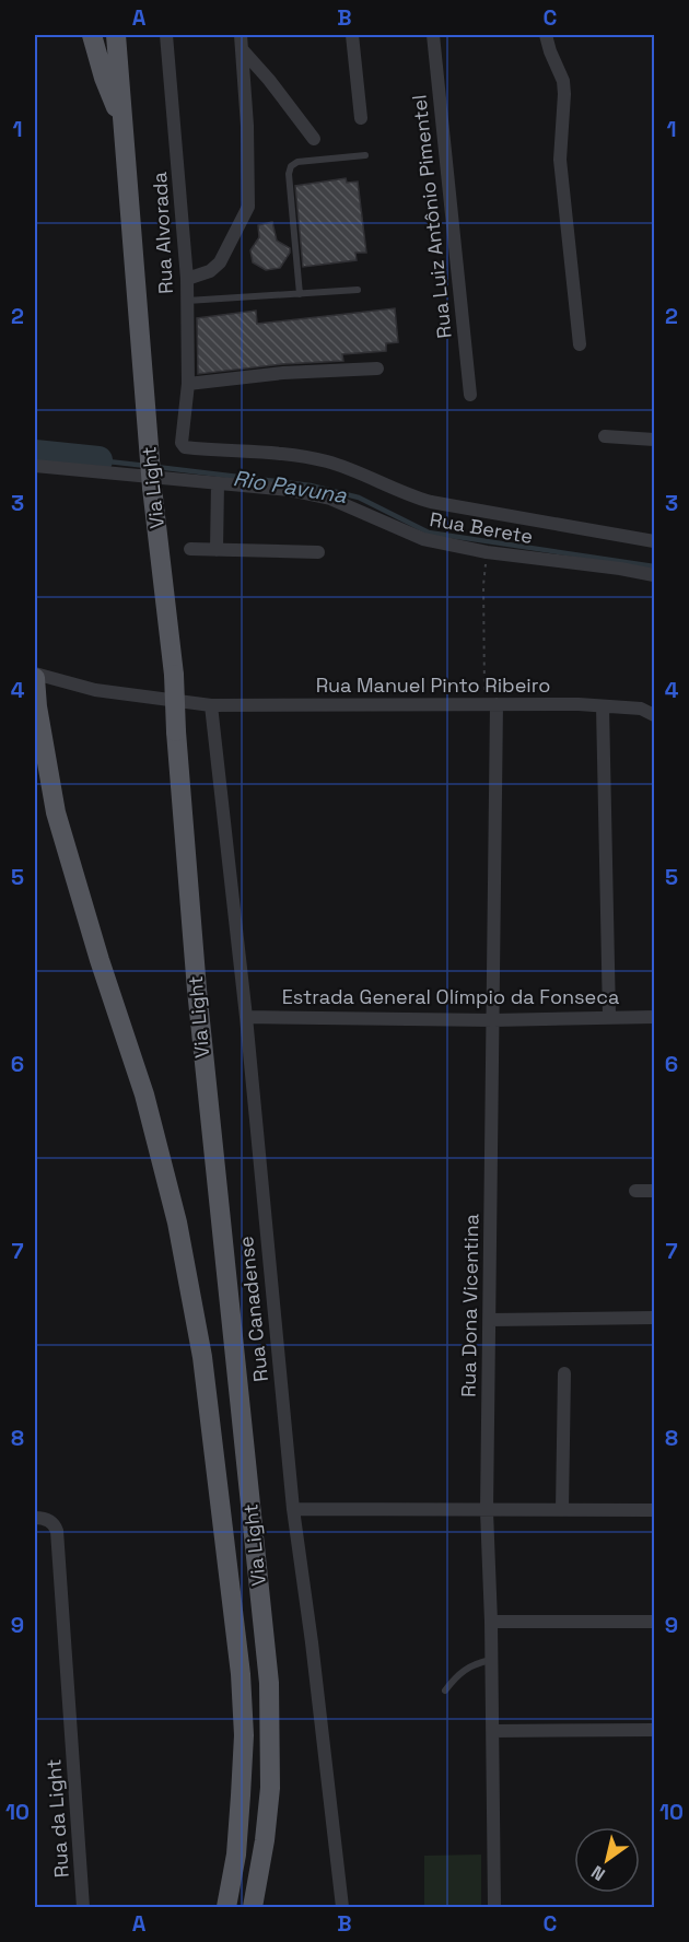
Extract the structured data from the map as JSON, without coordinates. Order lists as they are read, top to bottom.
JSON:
{
  "streets": {
    "main road": ["Via Light"],
    "street": [
      "Rua Luiz Antônio Pimentel",
      "Rua Alvorada",
      "Rua Berete",
      "Rua Manuel Pinto Ribeiro",
      "Estrada General Olímpio da Fonseca",
      "Rua Dona Vicentina",
      "Rua Canadense",
      "Rua da Light"
    ]
  },
  "crossings": [
    ["Rua Alvorada", "Rua Berete"],
    ["Via Light", "Rua Manuel Pinto Ribeiro"],
    ["Rua Manuel Pinto Ribeiro", "Rua Dona Vicentina"],
    ["Rua Manuel Pinto Ribeiro", "Rua Canadense"],
    ["Estrada General Olímpio da Fonseca", "Rua Dona Vicentina"],
    ["Estrada General Olímpio da Fonseca", "Rua Canadense"]
  ],
  "water": ["Rio Pavuna"],
  "north": "bottom left",
  "grid": {
    "columns": ["A", "B", "C"],
    "rows": [
      "1",
      "2",
      "3",
      "4",
      "5",
      "6",
      "7",
      "8",
      "9",
      "10"
    ]
  }
}
